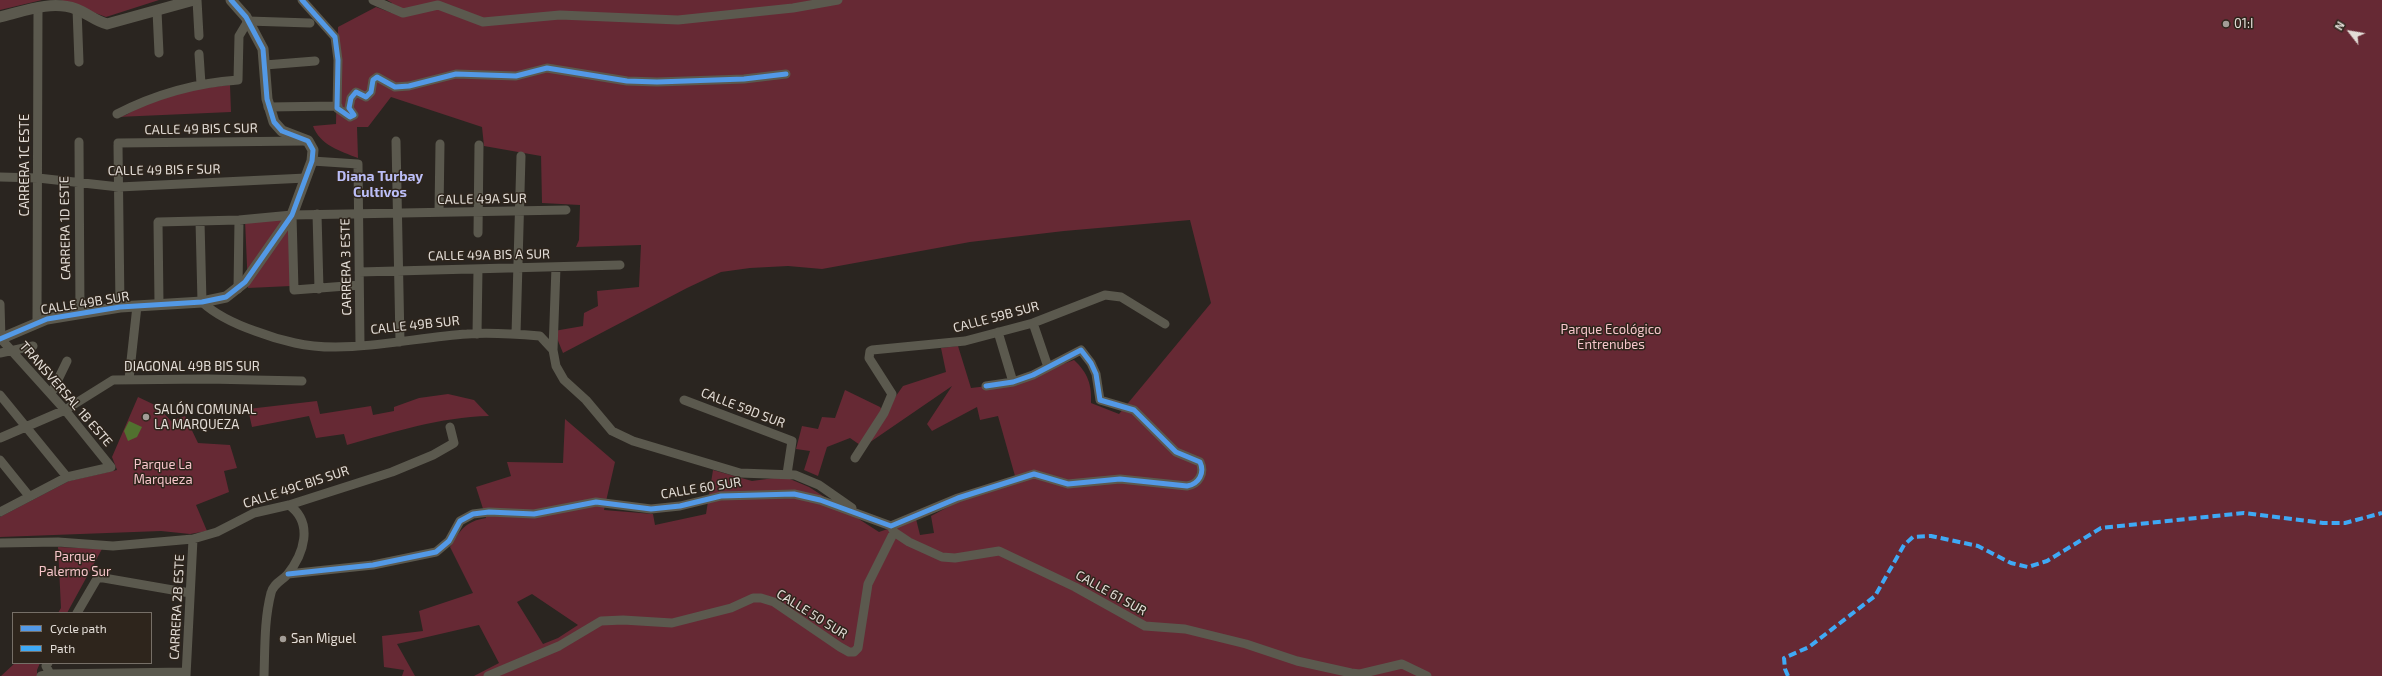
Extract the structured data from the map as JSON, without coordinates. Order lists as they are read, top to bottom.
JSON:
{
  "streets": {
    "street": [
      "CALLE 49 BIS C SUR",
      "CARRERA 1C ESTE",
      "CALLE 49 BIS F SUR",
      "CALLE 49A SUR",
      "CARRERA 1D ESTE",
      "CALLE 49A BIS A SUR",
      "CARRERA 3 ESTE",
      "CALLE 49B SUR",
      "CALLE 59B SUR",
      "DIAGONAL 49B BIS SUR",
      "TRANSVERSAL 1B ESTE",
      "CALLE 59D SUR",
      "CALLE 49C BIS SUR",
      "CALLE 60 SUR",
      "CALLE 61 SUR",
      "CARRERA 2B ESTE",
      "CALLE 50 SUR"
    ]
  },
  "crossings": [
    ["CALLE 49 BIS C SUR", "CALLE 49 BIS F SUR"],
    ["CARRERA 1C ESTE", "CALLE 49 BIS F SUR"],
    ["CARRERA 1C ESTE", "CALLE 49B SUR"],
    ["CALLE 49 BIS F SUR", "CARRERA 1D ESTE"],
    ["CALLE 49A SUR", "CARRERA 3 ESTE"],
    ["CALLE 49A SUR", "CALLE 49B SUR"],
    ["CARRERA 1D ESTE", "CALLE 49B SUR"],
    ["CALLE 49A BIS A SUR", "CARRERA 3 ESTE"],
    ["CARRERA 3 ESTE", "CALLE 49B SUR"],
    ["CALLE 49B SUR", "TRANSVERSAL 1B ESTE"],
    ["DIAGONAL 49B BIS SUR", "TRANSVERSAL 1B ESTE"],
    ["CALLE 49C BIS SUR", "CARRERA 2B ESTE"],
    ["CALLE 60 SUR", "CALLE 61 SUR"],
    ["CALLE 60 SUR", "CALLE 50 SUR"],
    ["CALLE 61 SUR", "CALLE 50 SUR"]
  ],
  "districts": ["Diana Turbay Cultivos"],
  "parks": ["Parque Ecológico Entrenubes", "Parque La Marqueza", "Parque Palermo Sur"],
  "places": ["01:I", "SALÓN COMUNAL LA MARQUEZA", "San Miguel"],
  "legend": ["Cycle path", "Path"],
  "north": "top left"
}
